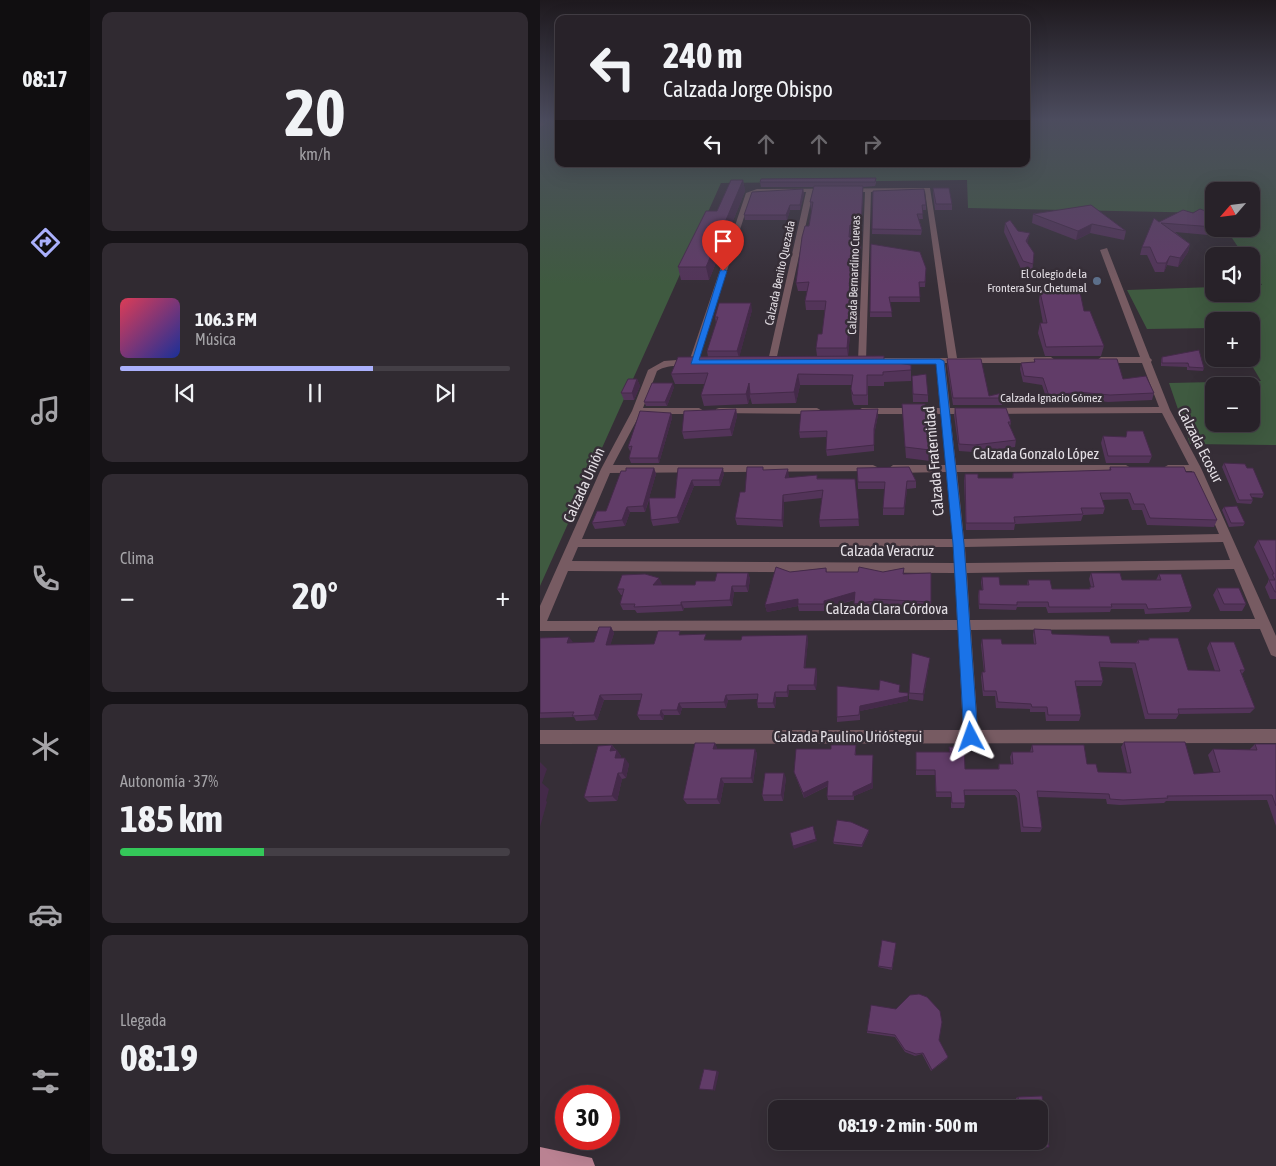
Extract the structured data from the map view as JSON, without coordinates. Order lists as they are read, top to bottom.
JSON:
{
  "streets": {
    "street": [
      "Calzada Benito Quezada",
      "Calzada Bernardino Cuevas",
      "Calzada Ignacio Gómez",
      "Calzada Ecosur",
      "Calzada Gonzalo López",
      "Calzada Fraternidad",
      "Calzada Unión",
      "Calzada Veracruz",
      "Calzada Clara Córdova",
      "Calzada Paulino Urióstegui"
    ]
  },
  "crossings": [
    ["Calzada Benito Quezada", "Calzada Unión"],
    ["Calzada Bernardino Cuevas", "Calzada Fraternidad"],
    ["Calzada Ignacio Gómez", "Calzada Ecosur"],
    ["Calzada Ignacio Gómez", "Calzada Fraternidad"],
    ["Calzada Ecosur", "Calzada Veracruz"],
    ["Calzada Ecosur", "Calzada Clara Córdova"],
    ["Calzada Gonzalo López", "Calzada Fraternidad"],
    ["Calzada Gonzalo López", "Calzada Unión"],
    ["Calzada Fraternidad", "Calzada Veracruz"],
    ["Calzada Fraternidad", "Calzada Clara Córdova"],
    ["Calzada Fraternidad", "Calzada Paulino Urióstegui"],
    ["Calzada Unión", "Calzada Veracruz"]
  ],
  "places": ["El Colegio de la Frontera Sur, Chetumal"],
  "north": "bottom left",
  "page": {
    "tabs": "08:17",
    "tile": [
      ["20", "km/h"],
      "Clima",
      ["Autonomía · 37%", "185 km"],
      ["Llegada", "08:19"]
    ],
    "turn": ["240 m", "Calzada Jorge Obispo"],
    "map_buttons": ["+", "−"],
    "song": ["106.3 FM", "Música"],
    "heat": ["−", "20°", "+"],
    "limit": "30",
    "trip": "08:19 · 2 min · 500 m"
  }
}
